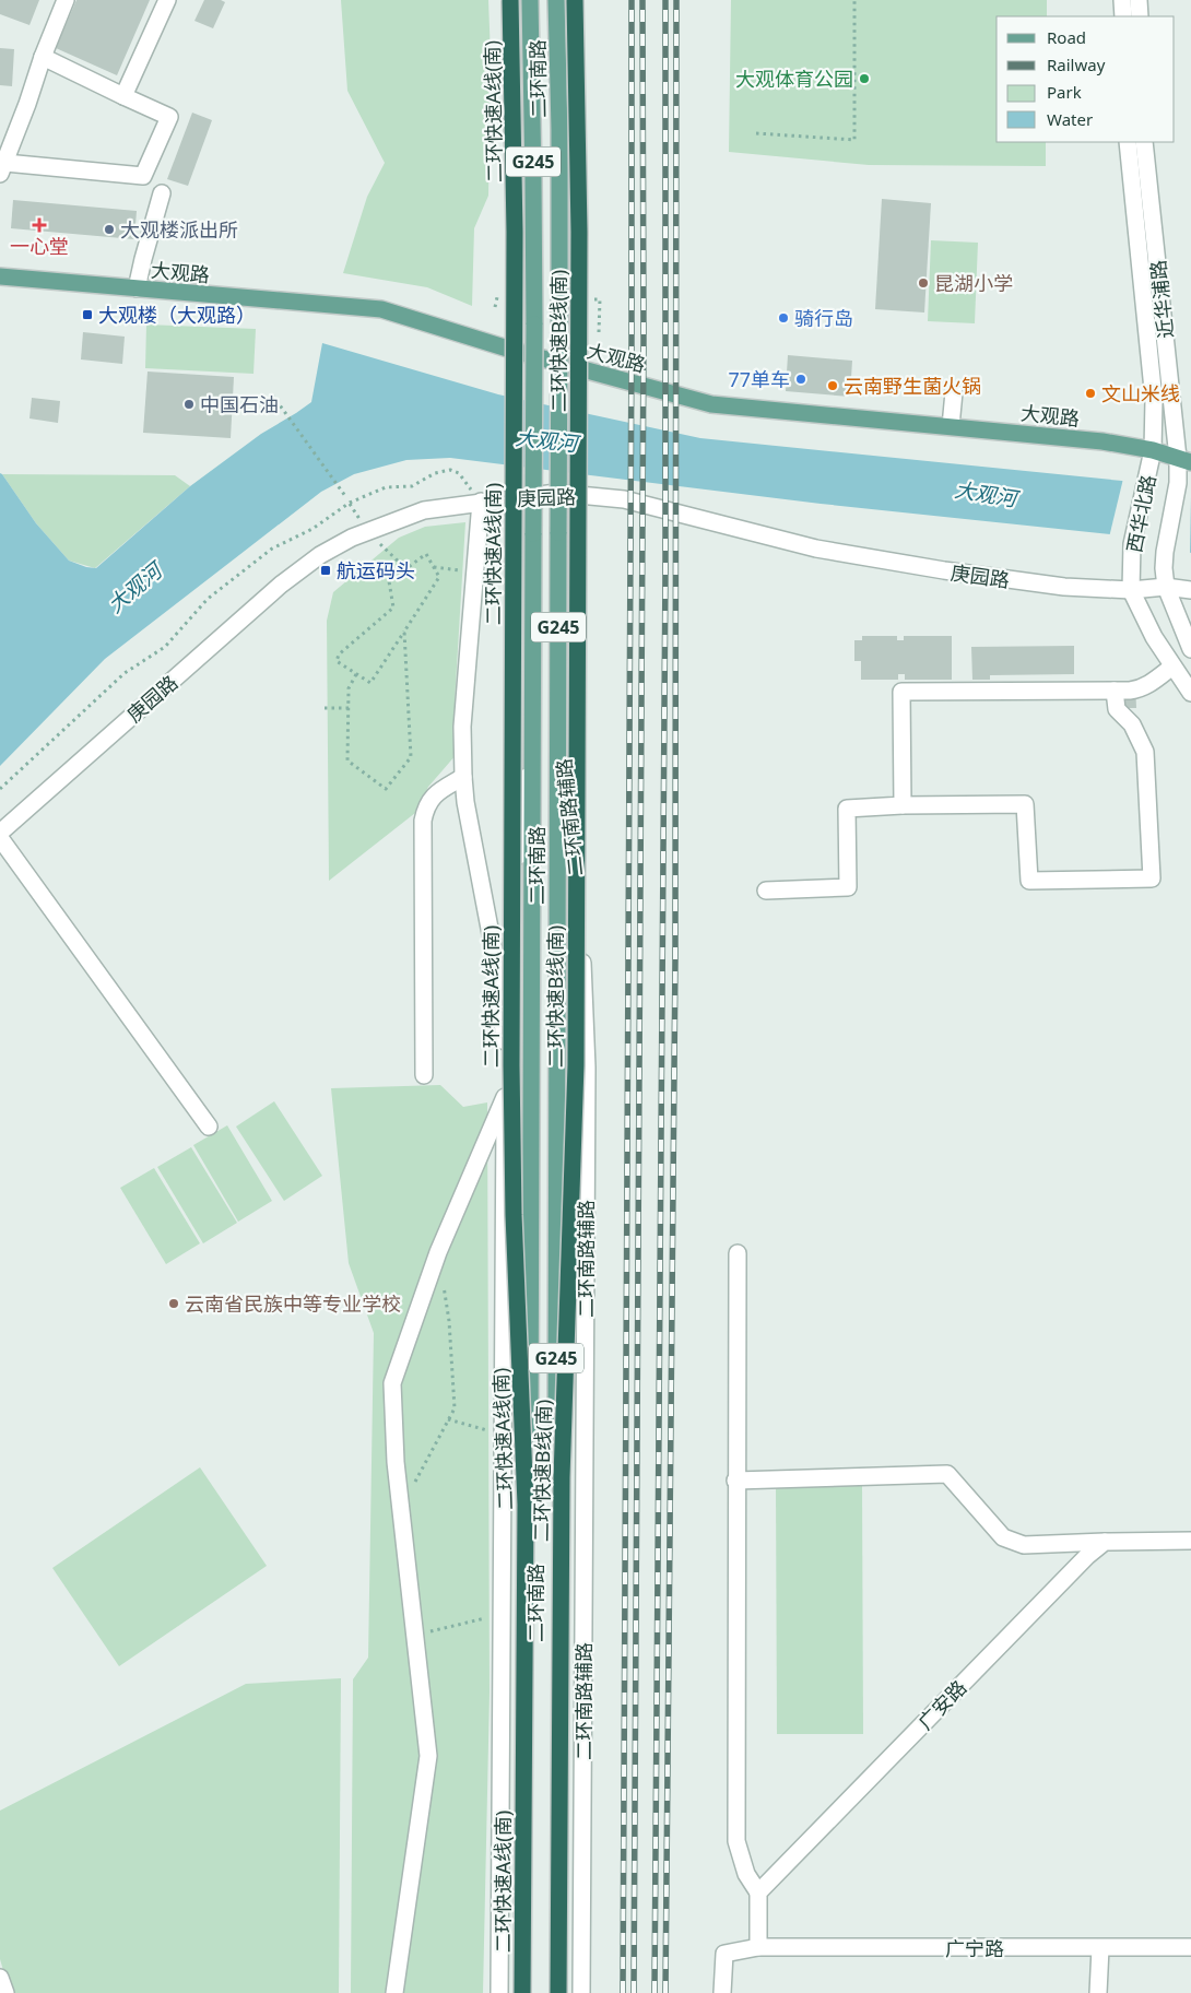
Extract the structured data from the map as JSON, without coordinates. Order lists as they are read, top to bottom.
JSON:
{
  "streets": {
    "highway": ["二环快速A线(南)", "二环快速B线(南)"],
    "main road": ["二环南路", "G245", "大观路"],
    "street": [
      "近华浦路",
      "庚园路",
      "西华北路",
      "二环南路辅路",
      "广安路",
      "广宁路"
    ]
  },
  "crossings": [
    ["二环南路", "二环南路辅路"],
    ["大观路", "近华浦路"],
    ["大观路", "西华北路"],
    ["近华浦路", "西华北路"],
    ["庚园路", "西华北路"]
  ],
  "water": ["大观河"],
  "places": {
    "other": [
      "大观体育公园",
      "大观楼派出所",
      "昆湖小学",
      "骑行岛",
      "77单车",
      "云南野生菌火锅",
      "文山米线",
      "中国石油",
      "云南省民族中等专业学校"
    ],
    "health": ["一心堂"],
    "transit": ["大观楼（大观路）", "航运码头"]
  },
  "legend": [
    "Road",
    "Railway",
    "Park",
    "Water"
  ]
}
